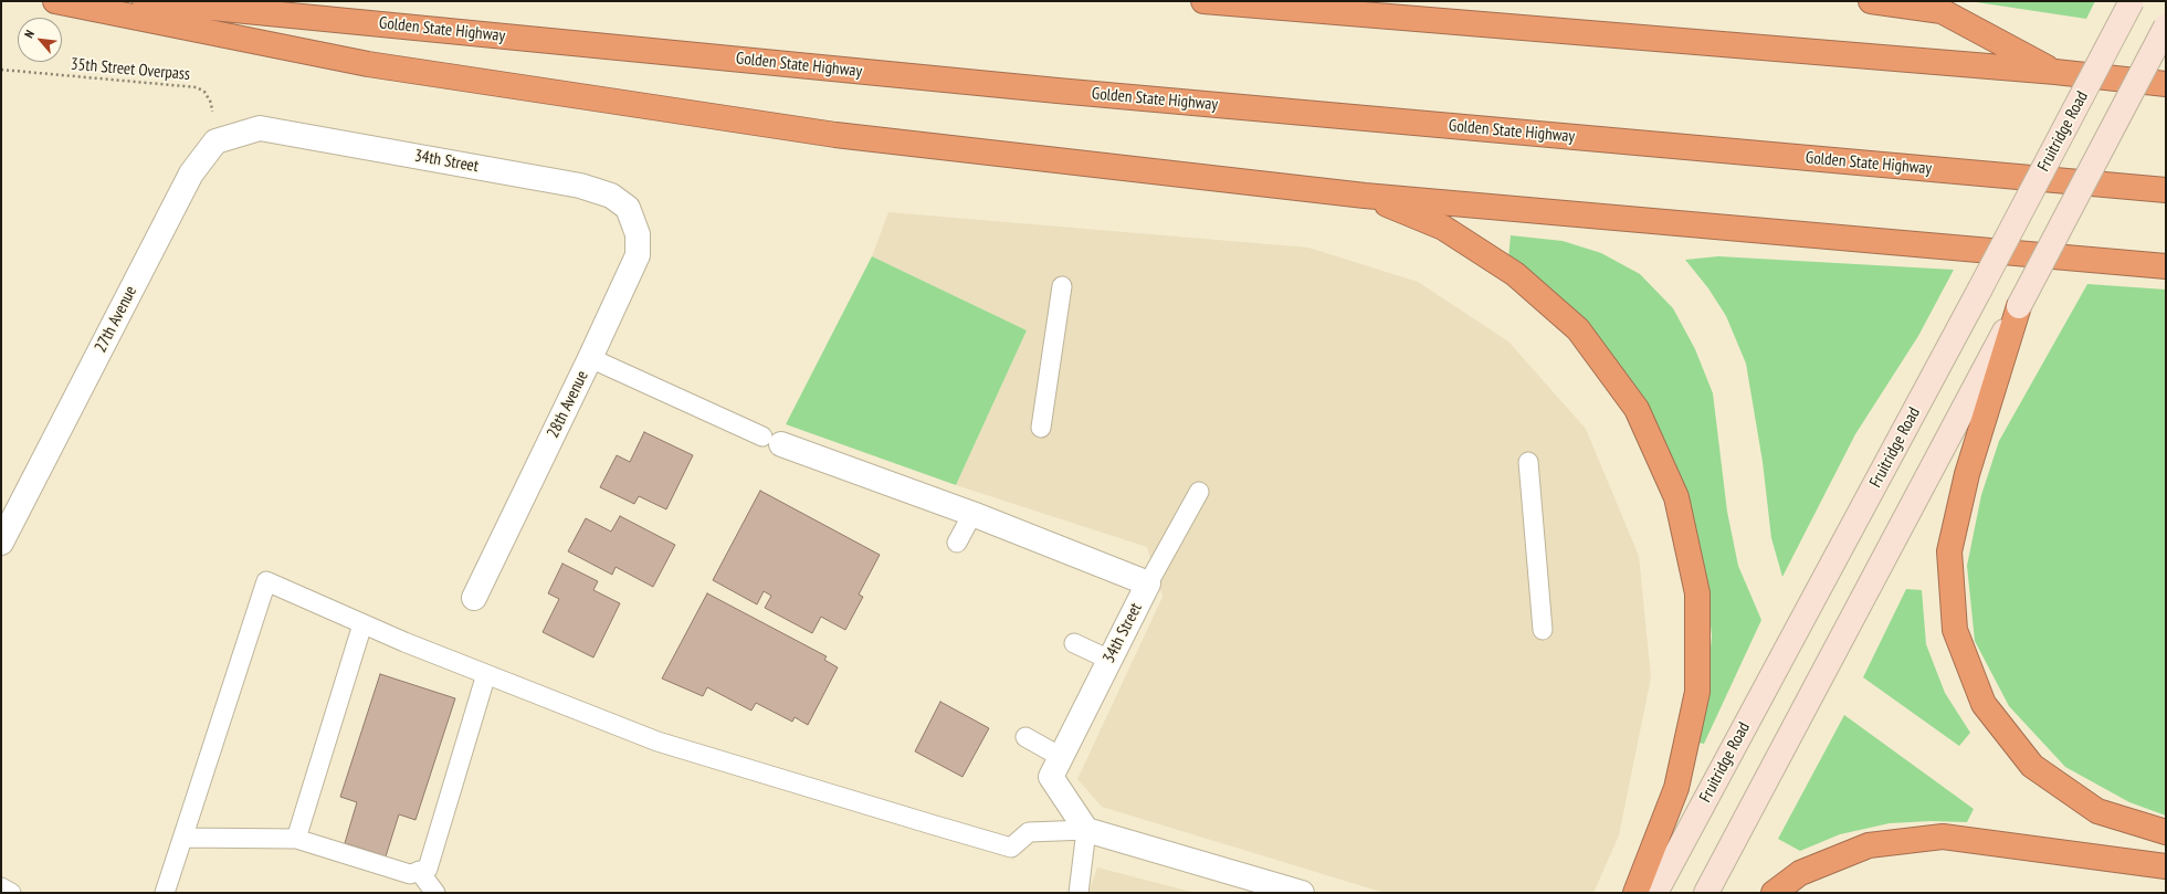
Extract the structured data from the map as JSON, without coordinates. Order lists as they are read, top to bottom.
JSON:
{
  "streets": {
    "highway": ["Golden State Highway"],
    "main road": ["Fruitridge Road"],
    "street": ["34th Street", "27th Avenue", "28th Avenue"],
    "path": ["35th Street Overpass"]
  },
  "crossings": [
    ["35th Street Overpass", "34th Street"],
    ["35th Street Overpass", "27th Avenue"],
    ["34th Street", "27th Avenue"],
    ["34th Street", "28th Avenue"]
  ],
  "north": "top left"
}
